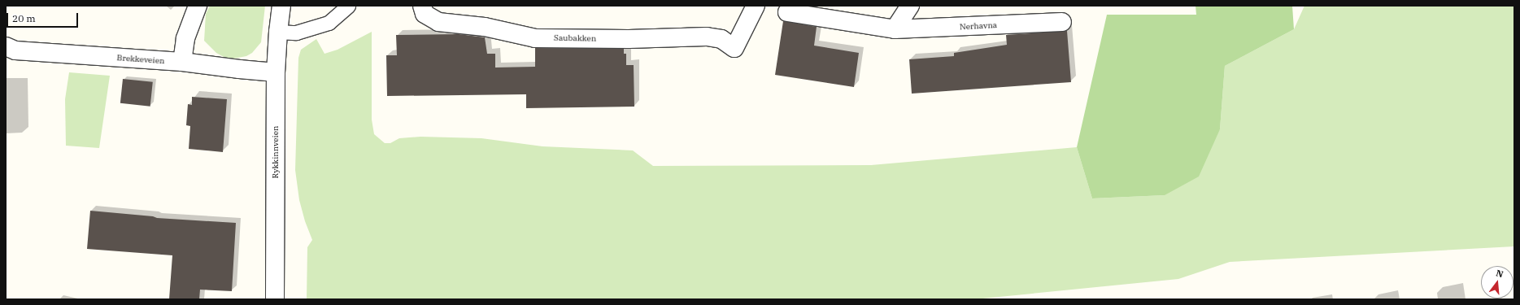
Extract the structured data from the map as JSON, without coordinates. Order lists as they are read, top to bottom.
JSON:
{
  "streets": {
    "street": [
      "Nerhavna",
      "Saubakken",
      "Brekkeveien",
      "Rykkinnveien"
    ]
  },
  "crossings": [
    ["Brekkeveien", "Rykkinnveien"]
  ],
  "scale_bar": "20 m",
  "north": "top"
}
